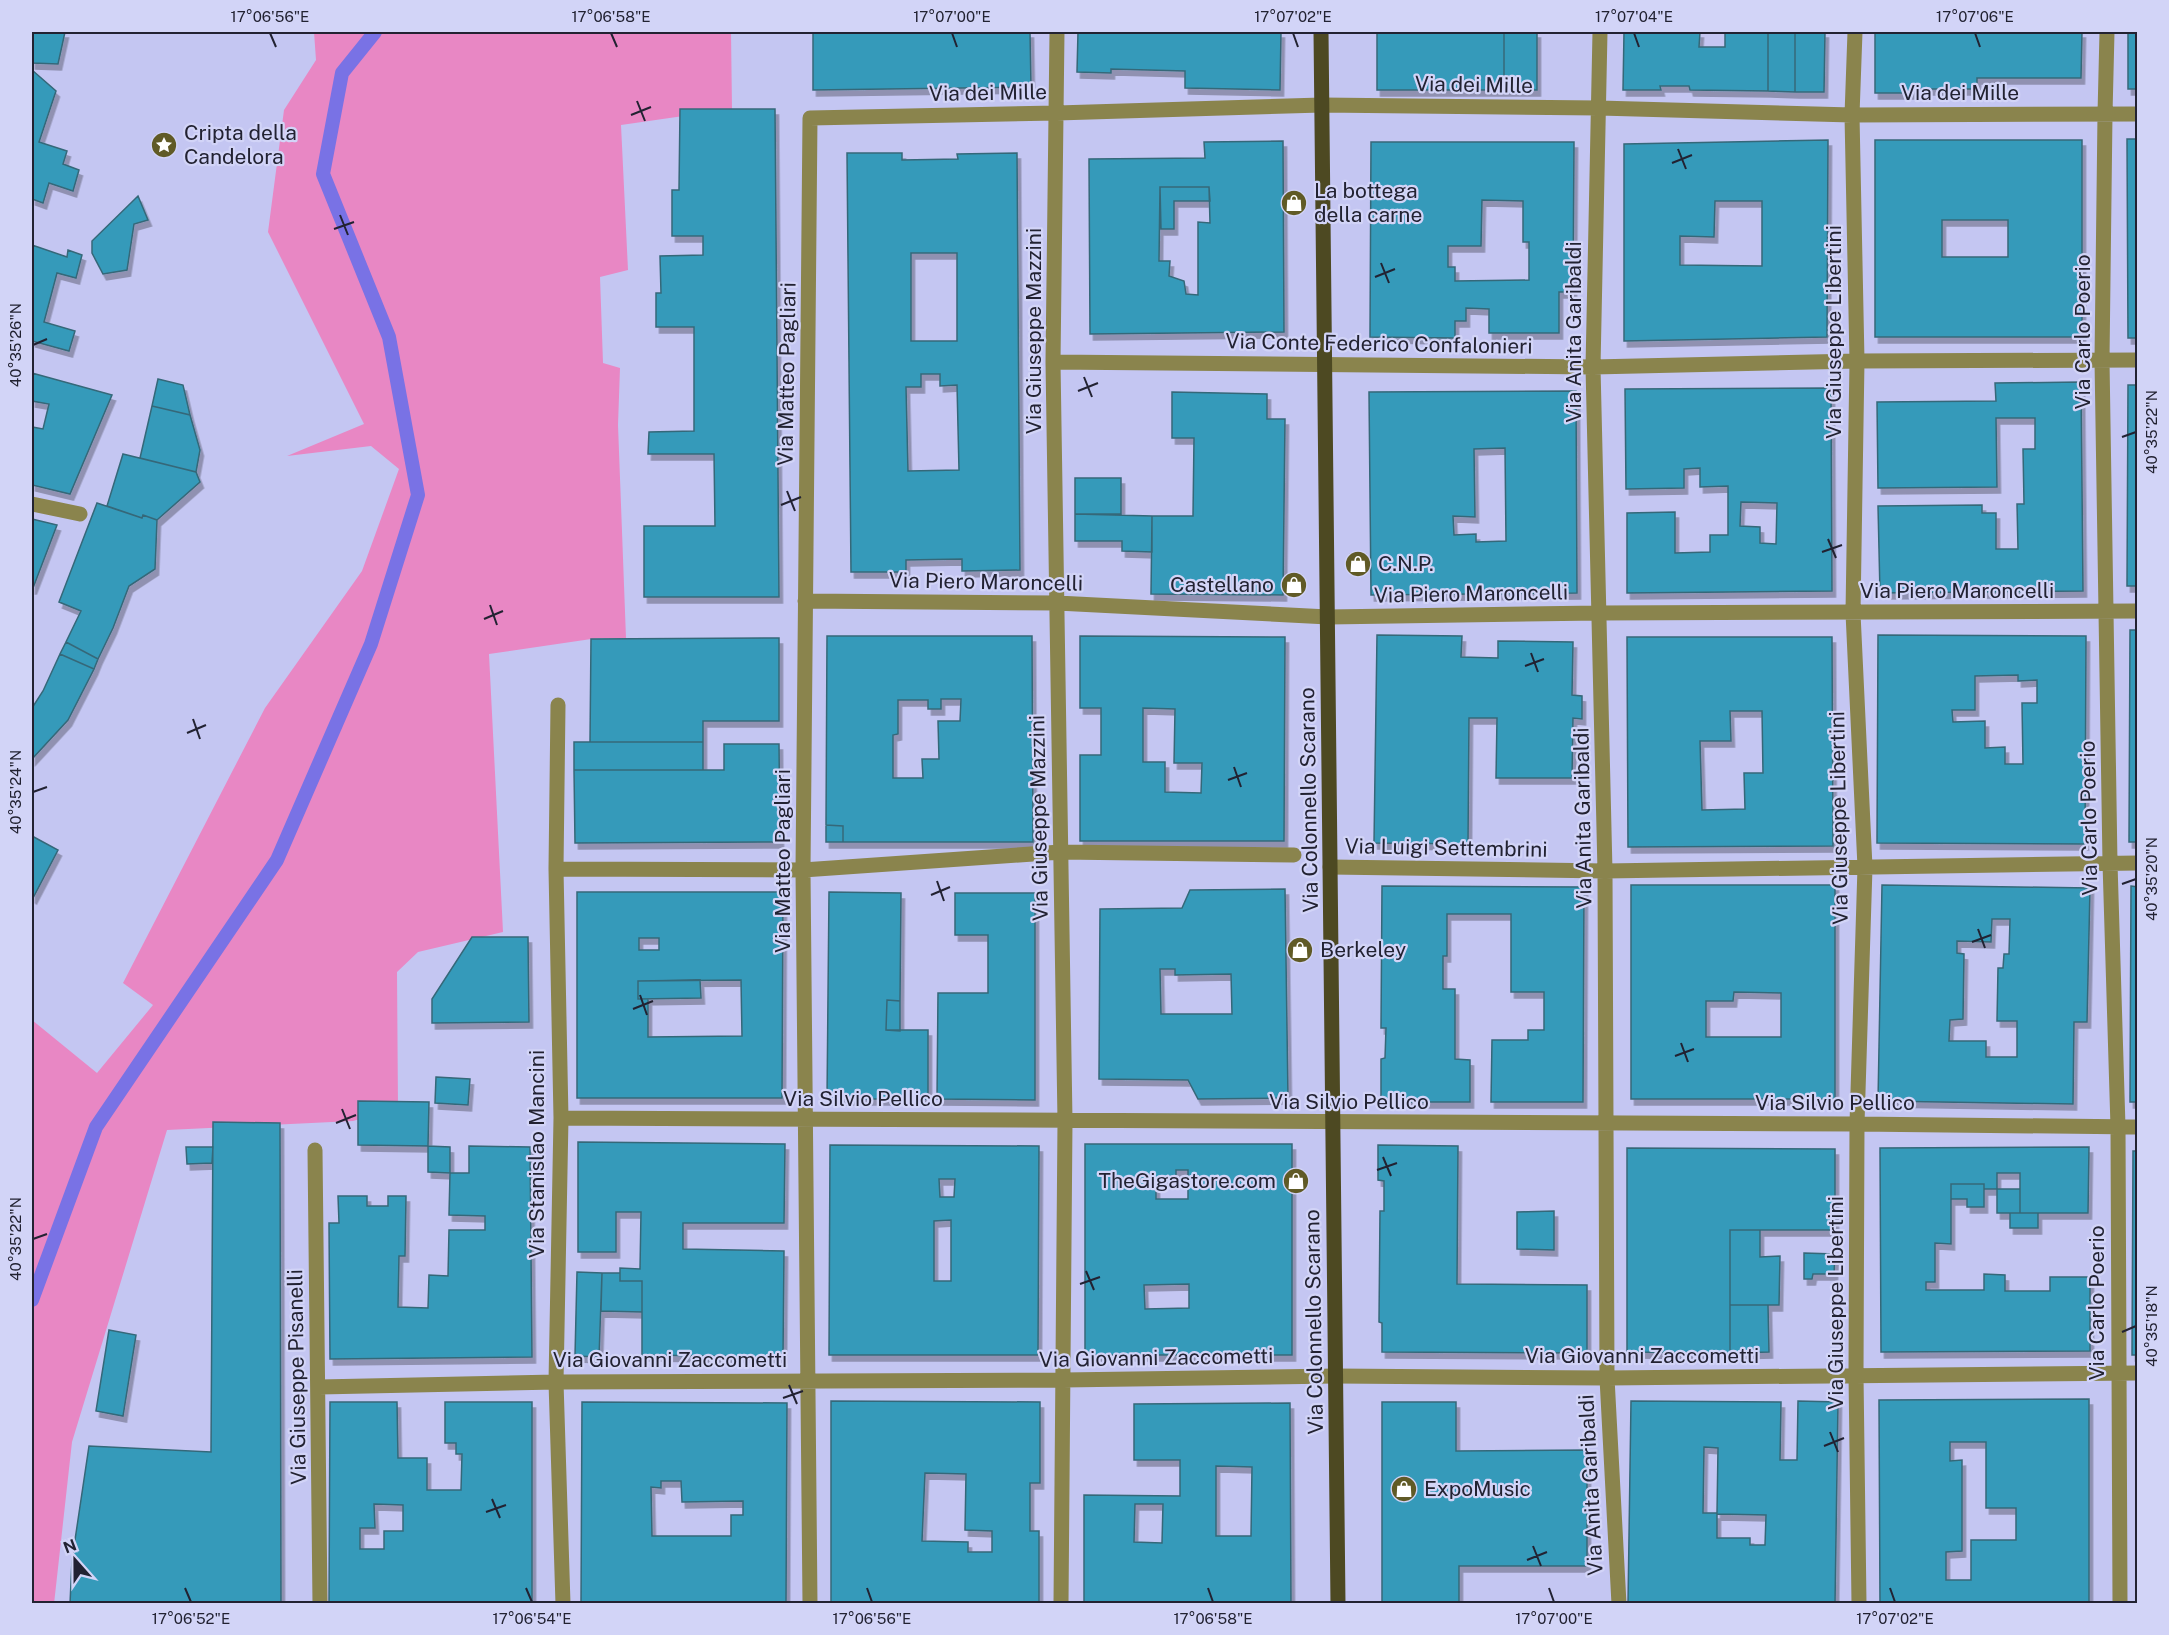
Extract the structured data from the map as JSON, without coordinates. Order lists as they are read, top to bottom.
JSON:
{
  "streets": {
    "main road": ["Via Colonnello Scarano"],
    "street": [
      "Via dei Mille",
      "Via Giuseppe Mazzini",
      "Via Anita Garibaldi",
      "Via Giuseppe Libertini",
      "Via Carlo Poerio",
      "Via Conte Federico Confalonieri",
      "Via Matteo Pagliari",
      "Via Piero Maroncelli",
      "Via Luigi Settembrini",
      "Via Silvio Pellico",
      "Via Stanislao Mancini",
      "Via Giovanni Zaccometti",
      "Via Giuseppe Pisanelli"
    ]
  },
  "crossings": [
    ["Via dei Mille", "Via Giuseppe Mazzini"],
    ["Via dei Mille", "Via Anita Garibaldi"],
    ["Via dei Mille", "Via Giuseppe Libertini"],
    ["Via dei Mille", "Via Carlo Poerio"],
    ["Via dei Mille", "Via Matteo Pagliari"],
    ["Via dei Mille", "Via Colonnello Scarano"],
    ["Via Giuseppe Mazzini", "Via Conte Federico Confalonieri"],
    ["Via Giuseppe Mazzini", "Via Piero Maroncelli"],
    ["Via Giuseppe Mazzini", "Via Silvio Pellico"],
    ["Via Giuseppe Mazzini", "Via Giovanni Zaccometti"],
    ["Via Anita Garibaldi", "Via Conte Federico Confalonieri"],
    ["Via Anita Garibaldi", "Via Piero Maroncelli"],
    ["Via Anita Garibaldi", "Via Luigi Settembrini"],
    ["Via Anita Garibaldi", "Via Silvio Pellico"],
    ["Via Anita Garibaldi", "Via Giovanni Zaccometti"],
    ["Via Giuseppe Libertini", "Via Conte Federico Confalonieri"],
    ["Via Giuseppe Libertini", "Via Piero Maroncelli"],
    ["Via Giuseppe Libertini", "Via Luigi Settembrini"],
    ["Via Giuseppe Libertini", "Via Silvio Pellico"],
    ["Via Giuseppe Libertini", "Via Giovanni Zaccometti"],
    ["Via Carlo Poerio", "Via Conte Federico Confalonieri"],
    ["Via Carlo Poerio", "Via Piero Maroncelli"],
    ["Via Carlo Poerio", "Via Luigi Settembrini"],
    ["Via Carlo Poerio", "Via Silvio Pellico"],
    ["Via Carlo Poerio", "Via Giovanni Zaccometti"],
    ["Via Conte Federico Confalonieri", "Via Colonnello Scarano"],
    ["Via Matteo Pagliari", "Via Piero Maroncelli"],
    ["Via Matteo Pagliari", "Via Silvio Pellico"],
    ["Via Matteo Pagliari", "Via Giovanni Zaccometti"],
    ["Via Piero Maroncelli", "Via Colonnello Scarano"],
    ["Via Colonnello Scarano", "Via Luigi Settembrini"],
    ["Via Colonnello Scarano", "Via Silvio Pellico"],
    ["Via Colonnello Scarano", "Via Giovanni Zaccometti"],
    ["Via Silvio Pellico", "Via Stanislao Mancini"],
    ["Via Stanislao Mancini", "Via Giovanni Zaccometti"],
    ["Via Giovanni Zaccometti", "Via Giuseppe Pisanelli"]
  ],
  "places": {
    "place": ["Cripta della Candelora"],
    "shop": [
      "La bottega della carne",
      "C.N.P.",
      "Castellano",
      "Berkeley",
      "TheGigastore.com",
      "ExpoMusic"
    ]
  },
  "north": "top",
  "coordinates": [
    "17°06'56\"E",
    "17°06'58\"E",
    "17°07'00\"E",
    "17°07'02\"E",
    "17°07'04\"E",
    "17°07'06\"E",
    "40°35'26\"N",
    "40°35'22\"N",
    "40°35'24\"N",
    "40°35'20\"N",
    "40°35'18\"N",
    "17°06'52\"E",
    "17°06'54\"E"
  ]
}
